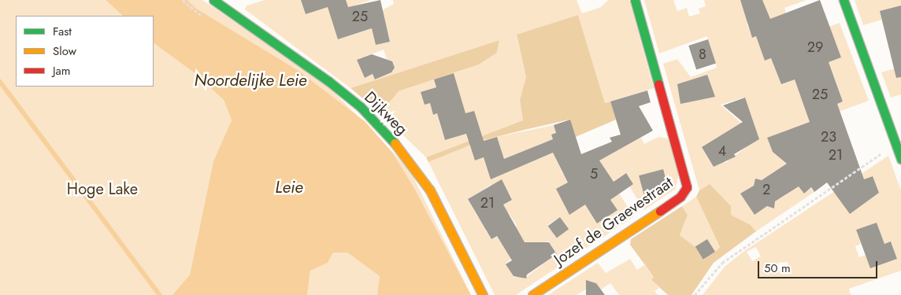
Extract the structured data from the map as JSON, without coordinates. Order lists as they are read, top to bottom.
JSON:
{
  "streets": {
    "street": ["Dijkweg", "Jozef de Graevestraat"]
  },
  "water": ["Noordelijke Leie", "Leie"],
  "parks": ["Hoge Lake"],
  "house_numbers": [
    "25",
    "29",
    "8",
    "25",
    "23",
    "4",
    "21",
    "5",
    "2",
    "21"
  ],
  "legend": ["Fast", "Slow", "Jam"],
  "scale_bar": "50 m"
}
